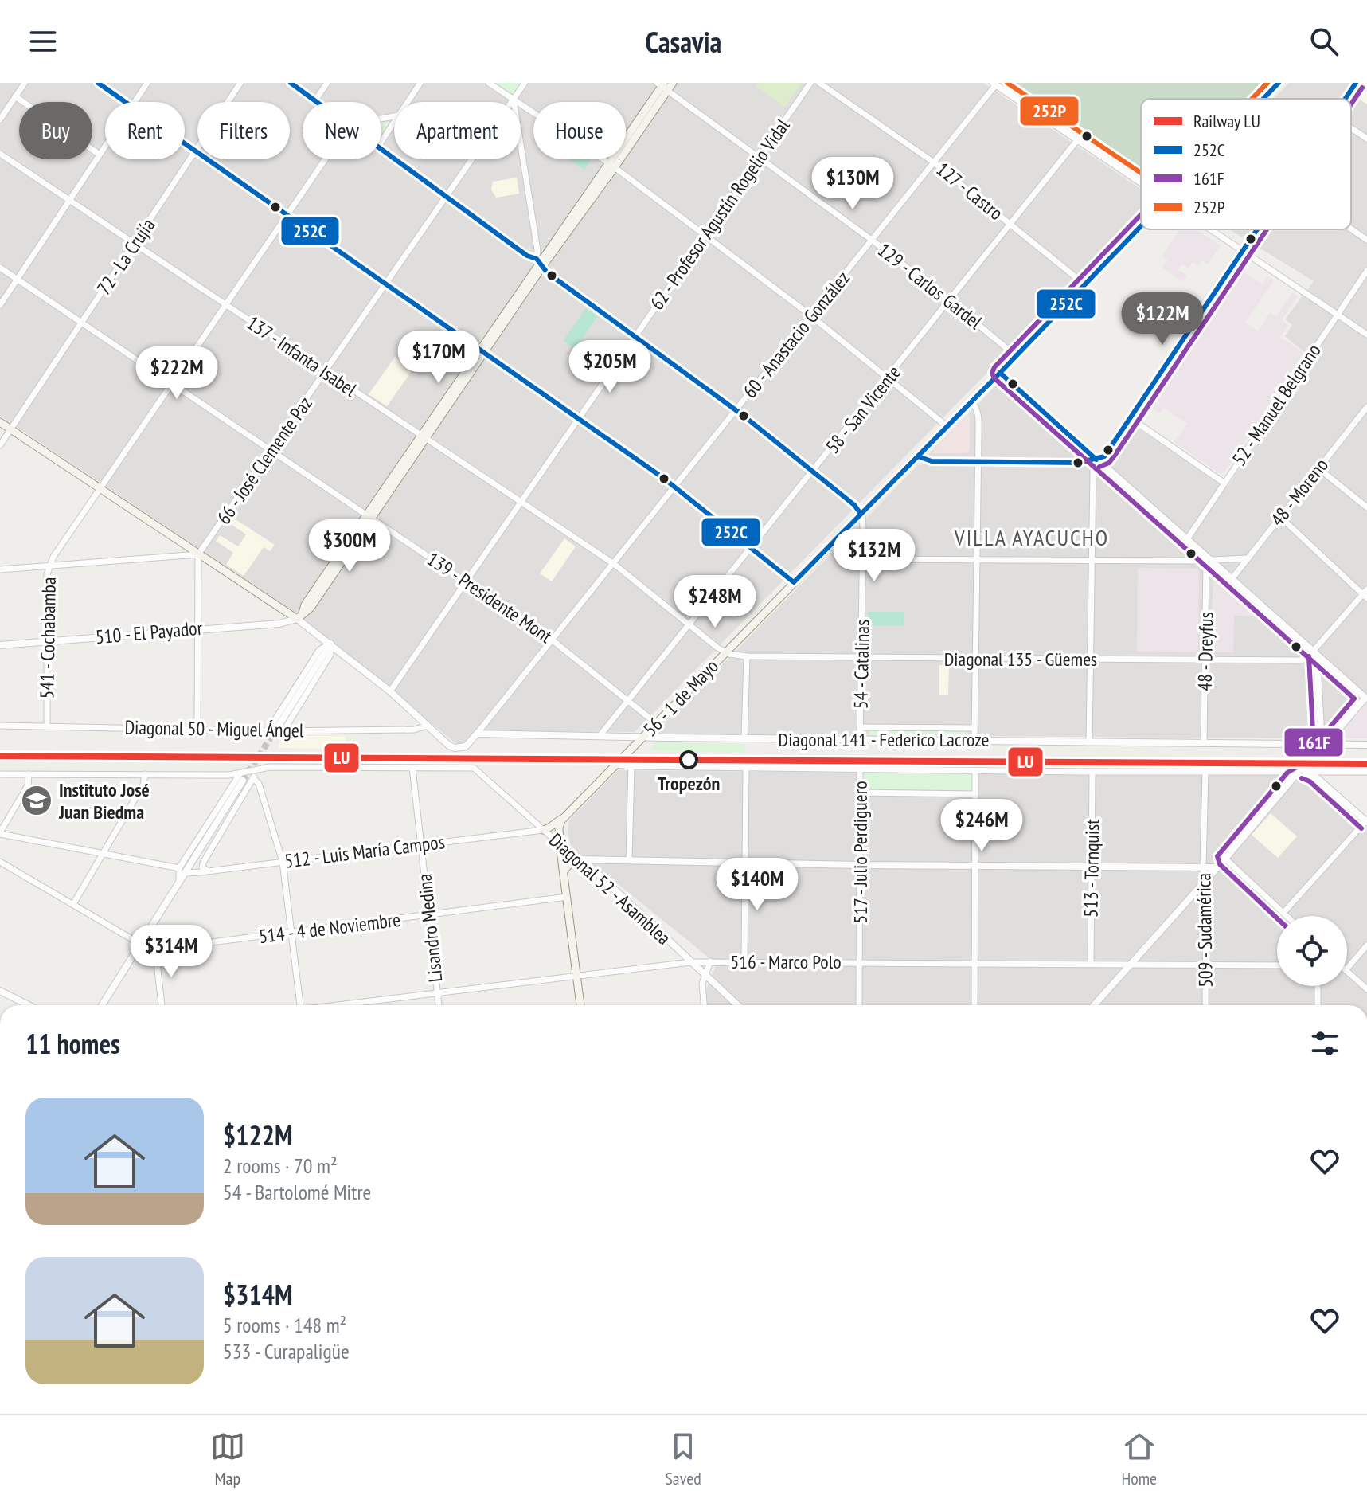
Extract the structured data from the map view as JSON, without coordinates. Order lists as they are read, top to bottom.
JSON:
{
  "streets": {
    "main road": ["56 - 1 de Mayo"],
    "street": [
      "127 - Castro",
      "62 - Profesor Agustín Rogelio Vidal",
      "72 - La Crujía",
      "129 - Carlos Gardel",
      "60 - Anastacio González",
      "137 - Infanta Isabel",
      "52 - Manuel Belgrano",
      "58 - San Vicente",
      "66 - José Clemente Paz",
      "48 - Moreno",
      "139 - Presidente Mont",
      "510 - El Payador",
      "541 - Cochabamba",
      "48 - Dreyfus",
      "Diagonal 135 - Güemes",
      "54 - Catalinas",
      "Diagonal 50 - Miguel Ángel",
      "Diagonal 141 - Federico Lacroze",
      "512 - Luis María Campos",
      "517 - Julio Perdiguero",
      "513 - Tornquist",
      "Diagonal 52 - Asamblea",
      "514 - 4 de Noviembre",
      "Lisandro Medina",
      "509 - Sudamérica",
      "516 - Marco Polo"
    ]
  },
  "crossings": [
    ["127 - Castro", "60 - Anastacio González"],
    ["127 - Castro", "58 - San Vicente"],
    ["127 - Castro", "56 - 1 de Mayo"],
    ["62 - Profesor Agustín Rogelio Vidal", "129 - Carlos Gardel"],
    ["62 - Profesor Agustín Rogelio Vidal", "137 - Infanta Isabel"],
    ["62 - Profesor Agustín Rogelio Vidal", "139 - Presidente Mont"],
    ["72 - La Crujía", "137 - Infanta Isabel"],
    ["72 - La Crujía", "139 - Presidente Mont"],
    ["129 - Carlos Gardel", "60 - Anastacio González"],
    ["129 - Carlos Gardel", "58 - San Vicente"],
    ["129 - Carlos Gardel", "56 - 1 de Mayo"],
    ["60 - Anastacio González", "137 - Infanta Isabel"],
    ["60 - Anastacio González", "139 - Presidente Mont"],
    ["60 - Anastacio González", "Diagonal 141 - Federico Lacroze"],
    ["137 - Infanta Isabel", "58 - San Vicente"],
    ["137 - Infanta Isabel", "66 - José Clemente Paz"],
    ["137 - Infanta Isabel", "541 - Cochabamba"],
    ["137 - Infanta Isabel", "Diagonal 135 - Güemes"],
    ["137 - Infanta Isabel", "56 - 1 de Mayo"],
    ["58 - San Vicente", "139 - Presidente Mont"],
    ["58 - San Vicente", "Diagonal 141 - Federico Lacroze"],
    ["66 - José Clemente Paz", "139 - Presidente Mont"],
    ["139 - Presidente Mont", "541 - Cochabamba"],
    ["139 - Presidente Mont", "56 - 1 de Mayo"],
    ["510 - El Payador", "541 - Cochabamba"],
    ["541 - Cochabamba", "Diagonal 50 - Miguel Ángel"],
    ["48 - Dreyfus", "Diagonal 135 - Güemes"],
    ["48 - Dreyfus", "Diagonal 141 - Federico Lacroze"],
    ["Diagonal 135 - Güemes", "54 - Catalinas"],
    ["Diagonal 135 - Güemes", "56 - 1 de Mayo"],
    ["54 - Catalinas", "56 - 1 de Mayo"],
    ["54 - Catalinas", "Diagonal 141 - Federico Lacroze"],
    ["56 - 1 de Mayo", "Diagonal 141 - Federico Lacroze"],
    ["56 - 1 de Mayo", "512 - Luis María Campos"],
    ["56 - 1 de Mayo", "Diagonal 52 - Asamblea"],
    ["512 - Luis María Campos", "Diagonal 52 - Asamblea"],
    ["512 - Luis María Campos", "Lisandro Medina"],
    ["517 - Julio Perdiguero", "516 - Marco Polo"],
    ["513 - Tornquist", "516 - Marco Polo"],
    ["Diagonal 52 - Asamblea", "Lisandro Medina"],
    ["Diagonal 52 - Asamblea", "516 - Marco Polo"],
    ["514 - 4 de Noviembre", "Lisandro Medina"],
    ["Lisandro Medina", "516 - Marco Polo"],
    ["509 - Sudamérica", "516 - Marco Polo"]
  ],
  "districts": ["VILLA AYACUCHO"],
  "places": {
    "other": ["Tropezón"],
    "school or university": ["Instituto José Juan Biedma"]
  },
  "lines": [
    "transit line 252C",
    "transit line 161F",
    "transit line 252P",
    "rail line LU"
  ],
  "legend": [
    "Railway LU",
    "252C",
    "161F",
    "252P"
  ],
  "page": {
    "header": "Casavia",
    "chip": [
      "Buy",
      "Rent",
      "Filters",
      "New",
      "Apartment",
      "House"
    ],
    "price": [
      "$130M",
      "$122M",
      "$170M",
      "$205M",
      "$222M",
      "$300M",
      "$132M",
      "$248M",
      "$246M",
      "$140M",
      "$314M"
    ],
    "heading": "11 homes",
    "list": [
      {
        "name": "$122M",
        "note": "2 rooms · 70 m² · 54 - Bartolomé Mitre"
      },
      {
        "name": "$314M",
        "note": "5 rooms · 148 m² · 533 - Curapaligüe"
      }
    ],
    "tabs": ["Map", "Saved", "Home"]
  }
}
